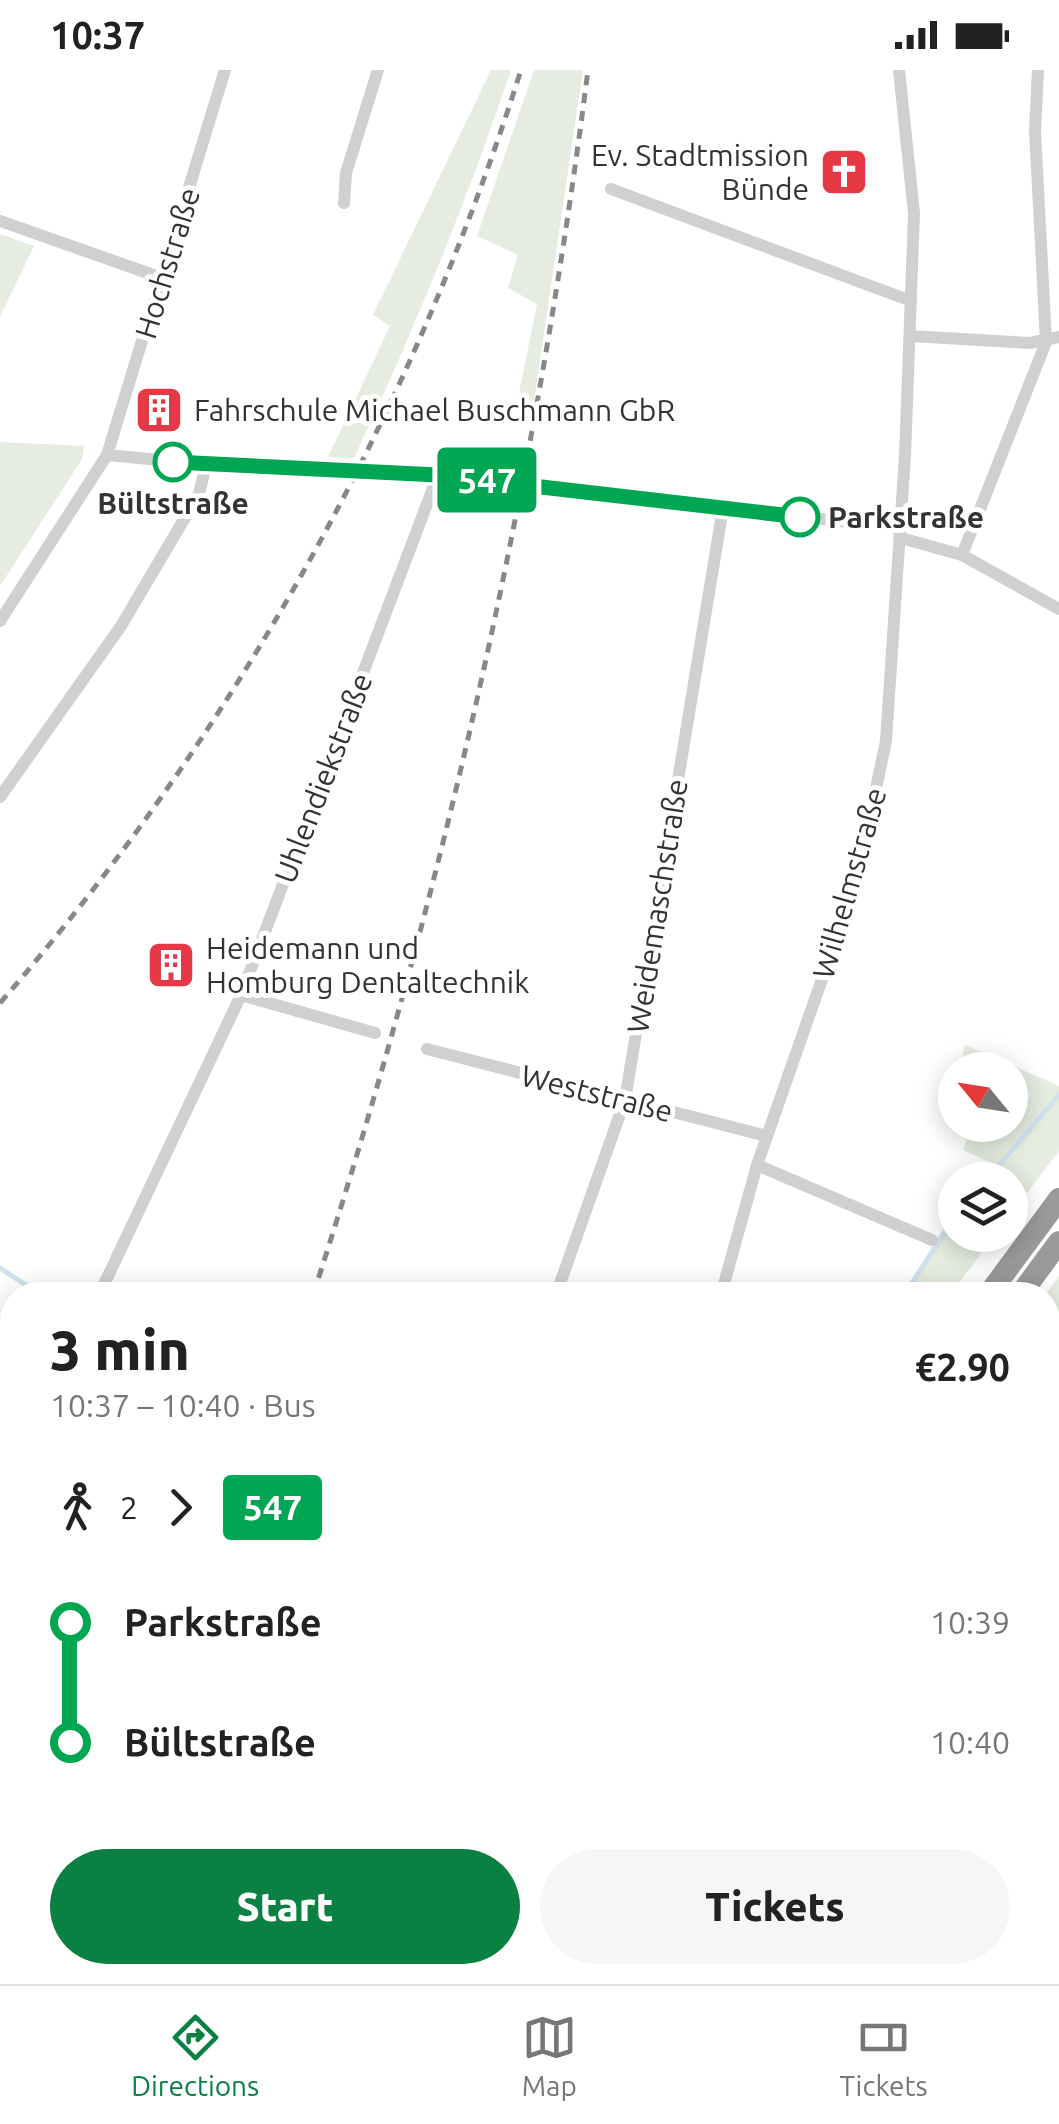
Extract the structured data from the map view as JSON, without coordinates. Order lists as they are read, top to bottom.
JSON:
{
  "streets": {
    "street": [
      "Hochstraße",
      "Uhlendiekstraße",
      "Wilhelmstraße",
      "Weidemaschstraße",
      "Weststraße"
    ]
  },
  "crossings": [
    ["Wilhelmstraße", "Weststraße"],
    ["Weidemaschstraße", "Weststraße"]
  ],
  "places": {
    "church": ["Ev. Stadtmission Bünde"],
    "building": ["Fahrschule Michael Buschmann GbR", "Heidemann und Homburg Dentaltechnik"],
    "other": ["Bültstraße", "Parkstraße"]
  },
  "lines": ["bus line 547"],
  "north": "top left",
  "page": {
    "status": "10:37",
    "on_map": "547",
    "heading": ["3 min", "10:37 – 10:40 · Bus", "€2.90"],
    "legs": ["2", "547"],
    "list": [
      {
        "name": "Parkstraße",
        "value": "10:39"
      },
      {
        "name": "Bültstraße",
        "value": "10:40"
      }
    ],
    "buttons": ["Start", "Tickets"],
    "tabs": ["Directions", "Map", "Tickets"]
  }
}
